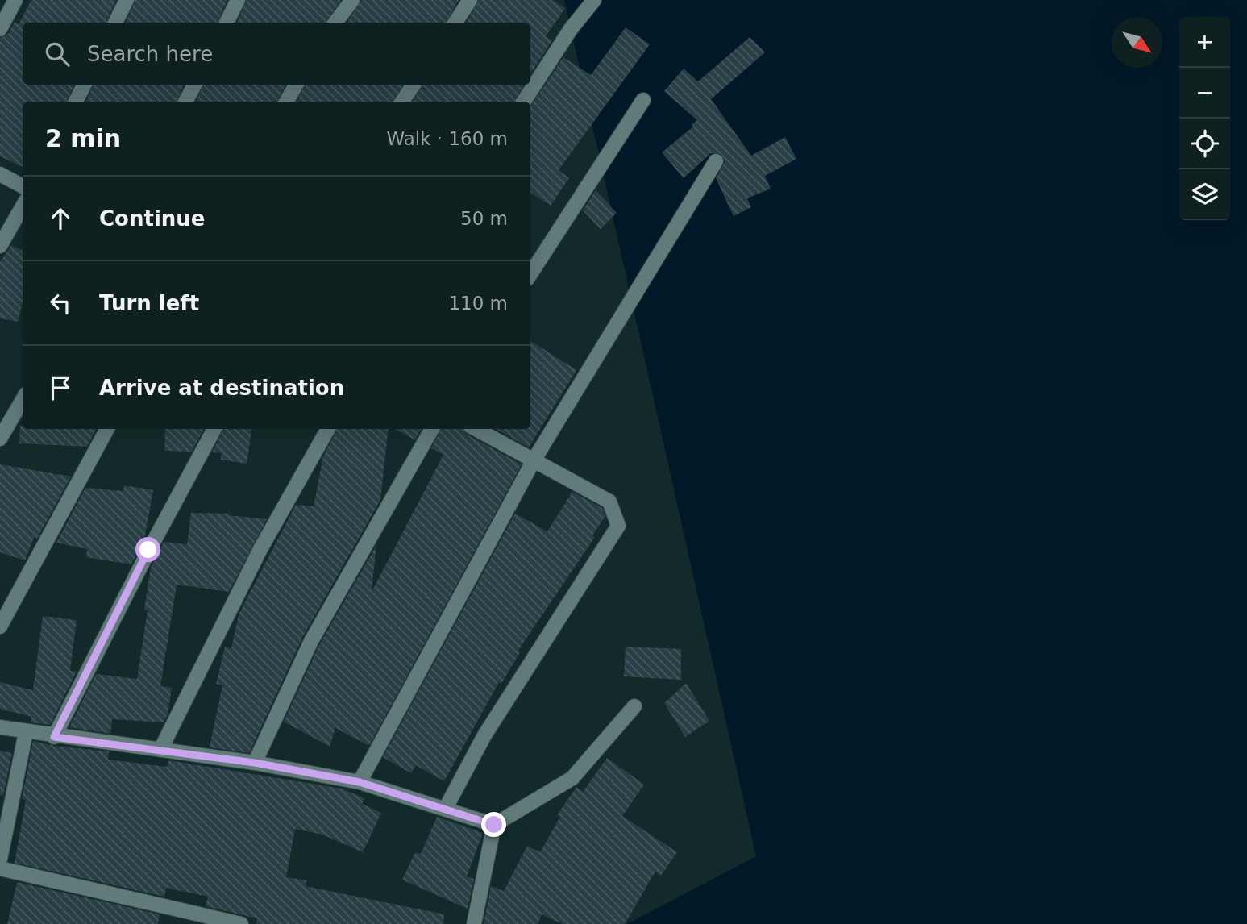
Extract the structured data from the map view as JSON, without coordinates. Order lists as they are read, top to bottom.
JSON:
{
  "north": "bottom right",
  "page": {
    "map_buttons": ["+", "−"],
    "search": "Search here",
    "heading": ["2 min", "Walk · 160 m"],
    "list": [
      ["Continue", "50 m"],
      ["Turn left", "110 m"],
      "Arrive at destination"
    ]
  }
}
